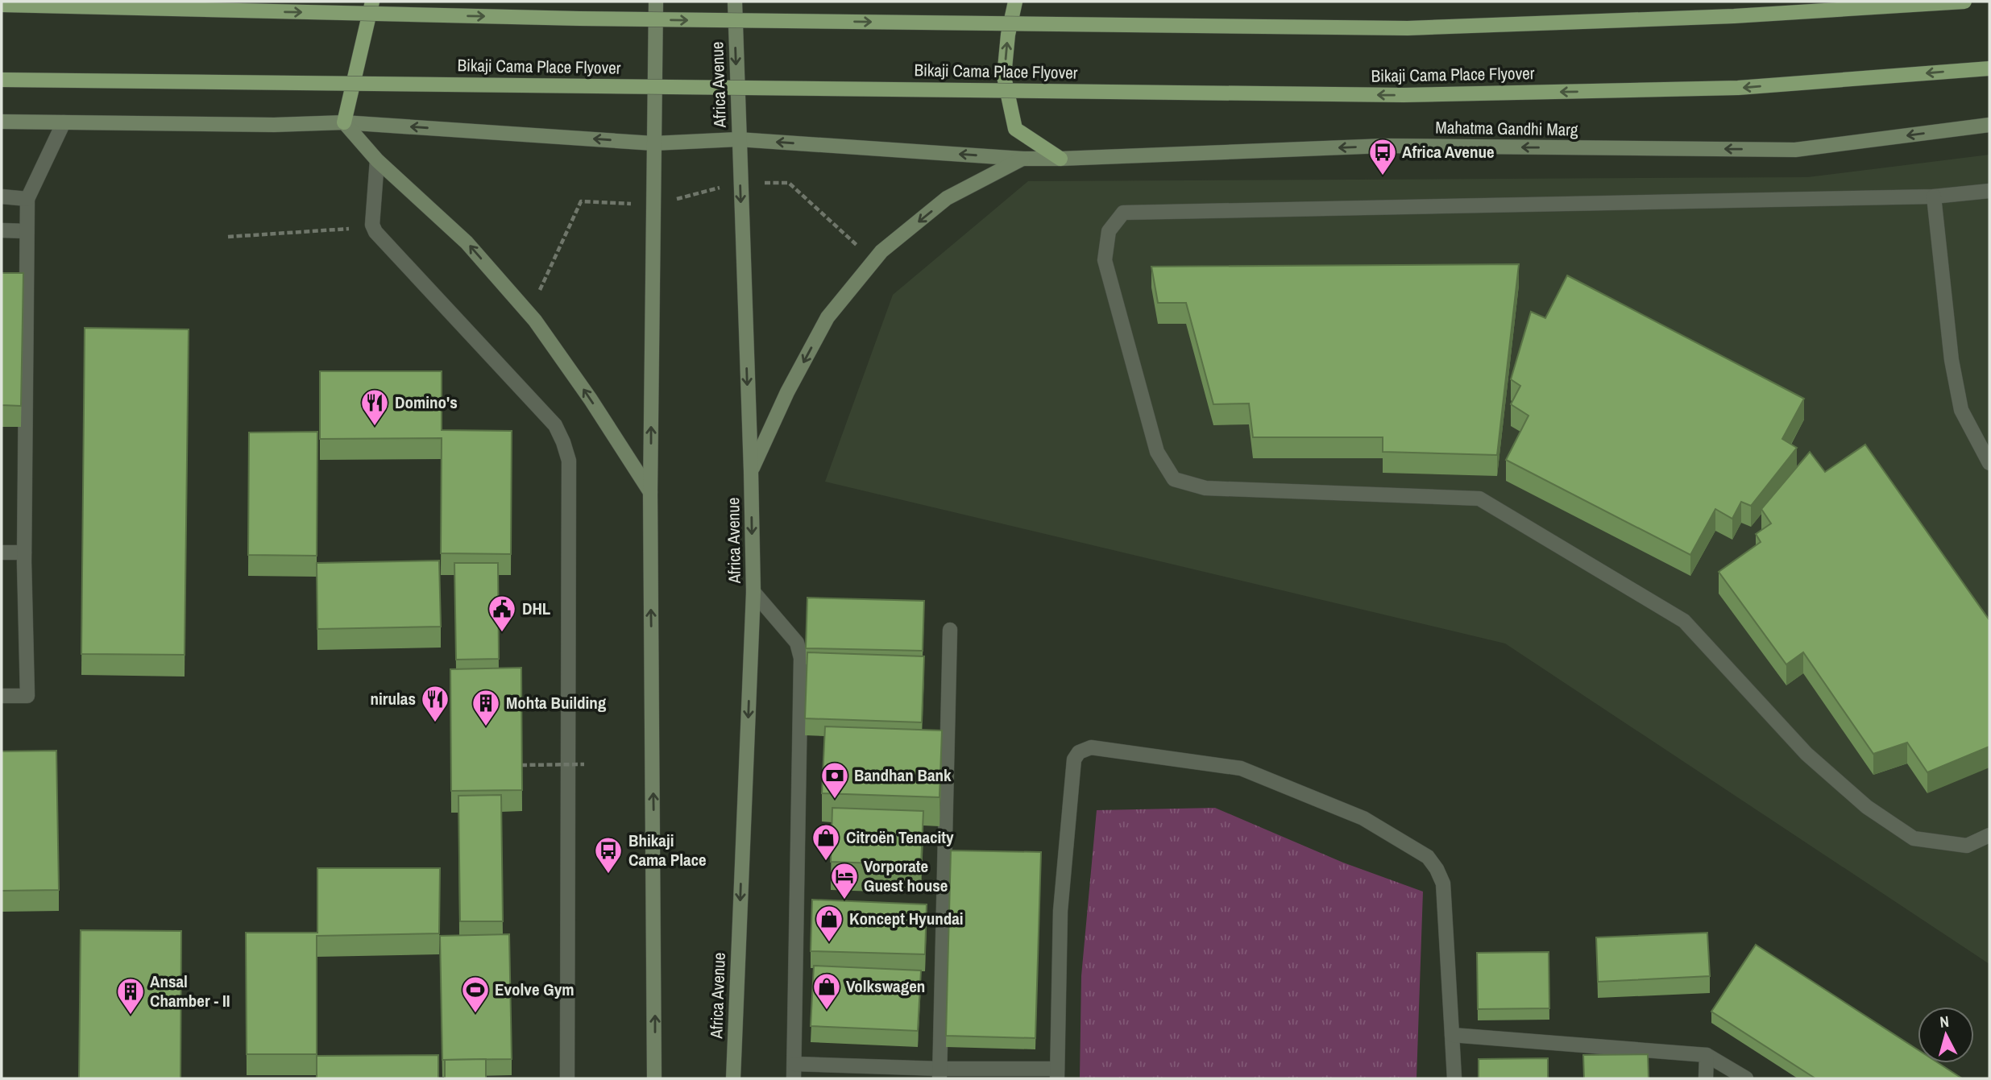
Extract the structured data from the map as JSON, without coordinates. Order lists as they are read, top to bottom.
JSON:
{
  "streets": {
    "main road": ["Bikaji Cama Place Flyover", "Africa Avenue", "Mahatma Gandhi Marg"]
  },
  "crossings": [
    ["Africa Avenue", "Mahatma Gandhi Marg"]
  ],
  "places": {
    "bus stop": ["Africa Avenue", "Bhikaji Cama Place"],
    "restaurant": ["Domino's", "nirulas"],
    "public building": ["DHL"],
    "building": ["Mohta Building", "Ansal Chamber - II"],
    "bank": ["Bandhan Bank"],
    "shop": ["Citroën Tenacity", "Koncept Hyundai", "Volkswagen"],
    "hotel": ["Vorporate Guest house"],
    "sports": ["Evolve Gym"]
  },
  "north": "top"
}
